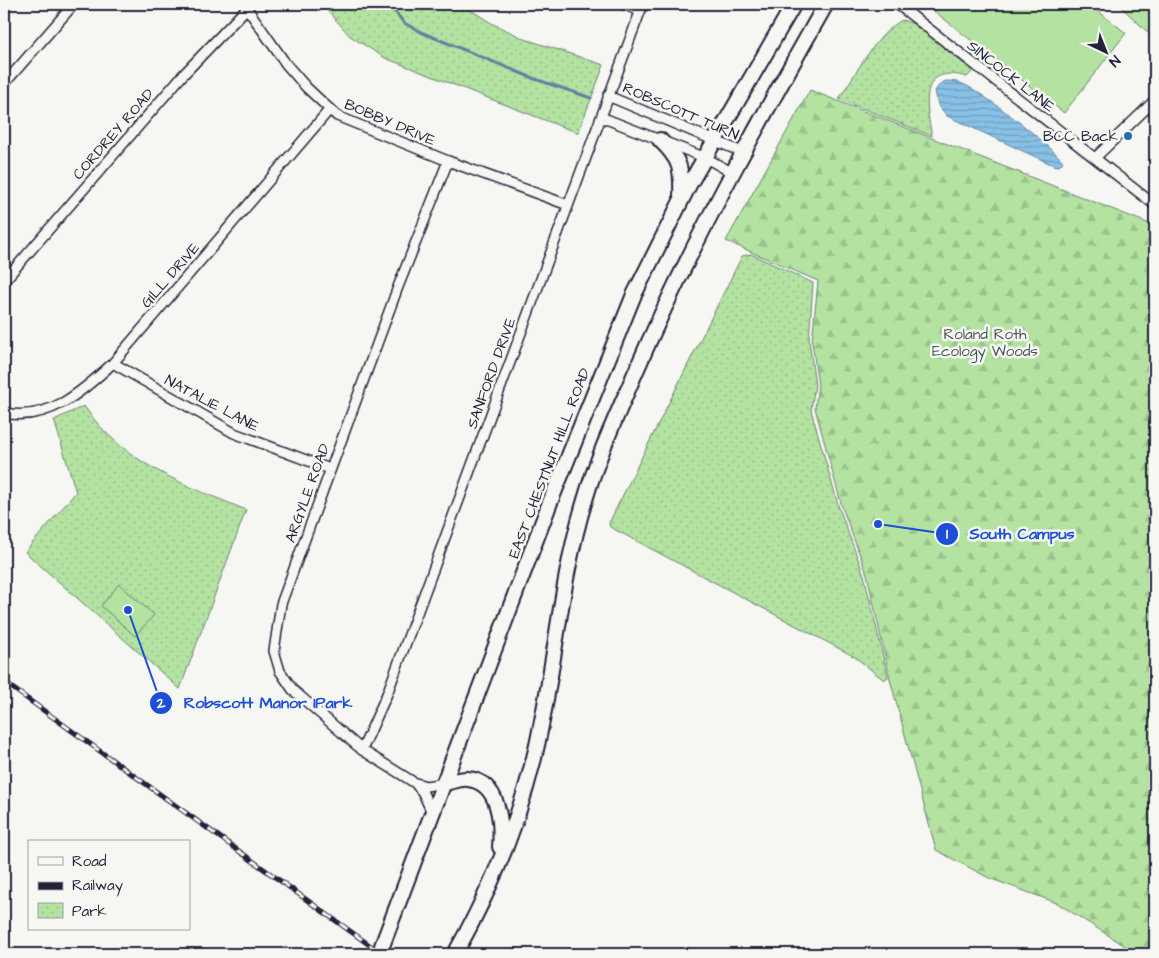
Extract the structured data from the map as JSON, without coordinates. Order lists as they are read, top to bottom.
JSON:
{
  "streets": {
    "main road": ["EAST CHESTNUT HILL ROAD"],
    "street": [
      "SINCOCK LANE",
      "ROBSCOTT TURN",
      "BOBBY DRIVE",
      "CORDREY ROAD",
      "GILL DRIVE",
      "SANFORD DRIVE",
      "NATALIE LANE",
      "ARGYLE ROAD"
    ]
  },
  "crossings": [
    ["ROBSCOTT TURN", "SANFORD DRIVE"],
    ["ROBSCOTT TURN", "EAST CHESTNUT HILL ROAD"],
    ["BOBBY DRIVE", "CORDREY ROAD"],
    ["BOBBY DRIVE", "GILL DRIVE"],
    ["BOBBY DRIVE", "SANFORD DRIVE"],
    ["BOBBY DRIVE", "ARGYLE ROAD"],
    ["GILL DRIVE", "NATALIE LANE"],
    ["SANFORD DRIVE", "ARGYLE ROAD"],
    ["NATALIE LANE", "ARGYLE ROAD"],
    ["EAST CHESTNUT HILL ROAD", "ARGYLE ROAD"]
  ],
  "parks": ["Roland Roth Ecology Woods"],
  "places": ["BCC Back", "South Campus", "Robscott Manor 1Park"],
  "legend": ["Road", "Railway", "Park"],
  "north": "bottom right"
}
